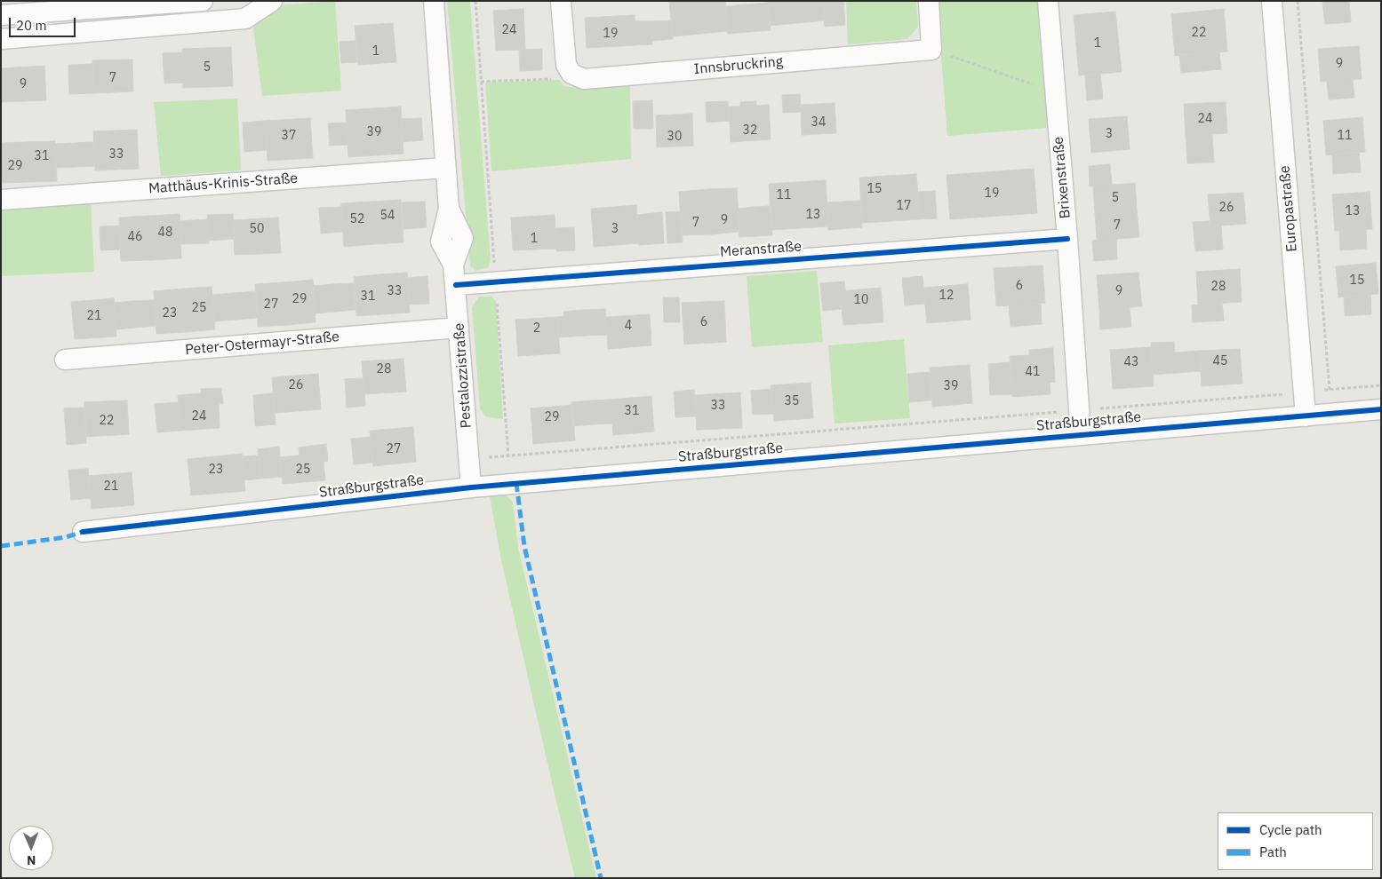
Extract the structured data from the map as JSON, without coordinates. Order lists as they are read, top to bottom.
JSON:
{
  "streets": {
    "street": [
      "Innsbruckring",
      "Brixenstraße",
      "Matthäus-Krinis-Straße",
      "Europastraße",
      "Meranstraße",
      "Peter-Ostermayr-Straße",
      "Pestalozzistraße",
      "Straßburgstraße"
    ]
  },
  "crossings": [
    ["Brixenstraße", "Meranstraße"],
    ["Brixenstraße", "Straßburgstraße"],
    ["Matthäus-Krinis-Straße", "Pestalozzistraße"],
    ["Europastraße", "Straßburgstraße"],
    ["Meranstraße", "Pestalozzistraße"],
    ["Peter-Ostermayr-Straße", "Pestalozzistraße"],
    ["Pestalozzistraße", "Straßburgstraße"]
  ],
  "house_numbers": [
    "24",
    "22",
    "19",
    "1",
    "1",
    "9",
    "5",
    "7",
    "9",
    "24",
    "34",
    "32",
    "39",
    "3",
    "37",
    "11",
    "30",
    "33",
    "31",
    "29",
    "15",
    "19",
    "11",
    "5",
    "17",
    "26",
    "13",
    "13",
    "54",
    "52",
    "9",
    "7",
    "7",
    "50",
    "3",
    "48",
    "46",
    "1",
    "15",
    "6",
    "28",
    "33",
    "9",
    "12",
    "31",
    "29",
    "10",
    "27",
    "25",
    "23",
    "21",
    "6",
    "4",
    "2",
    "45",
    "43",
    "28",
    "41",
    "26",
    "39",
    "35",
    "33",
    "31",
    "24",
    "29",
    "22",
    "27",
    "23",
    "25",
    "21"
  ],
  "legend": ["Cycle path", "Path"],
  "scale_bar": "20 m",
  "north": "bottom"
}
